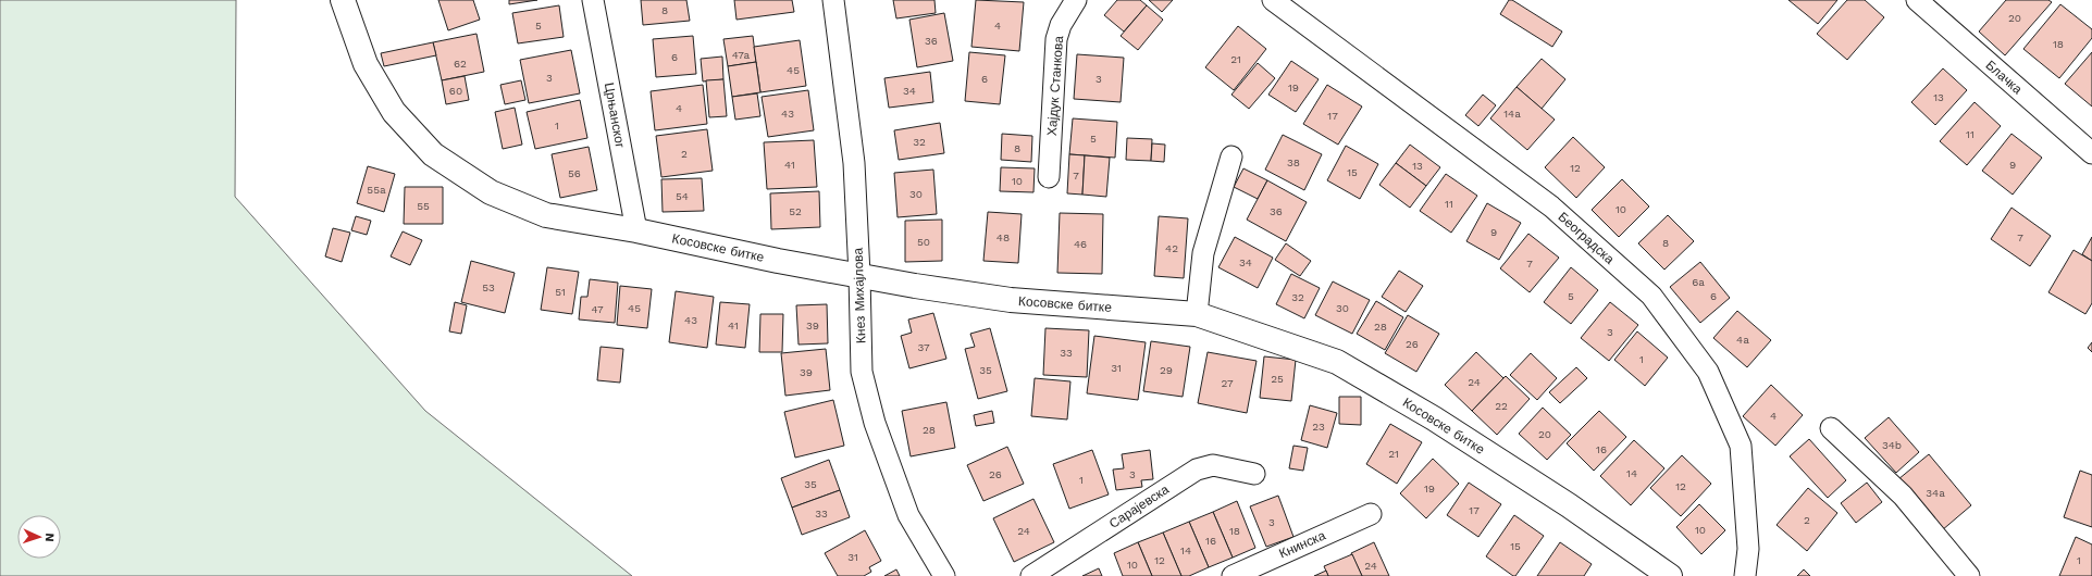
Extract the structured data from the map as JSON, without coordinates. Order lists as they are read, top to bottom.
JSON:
{
  "streets": {
    "street": [
      "Блачка",
      "Хајдук Станкова",
      "Црњанског",
      "Београдска",
      "Косовске битке",
      "Кнез Михајлова",
      "Сарајевска",
      "Книнска"
    ]
  },
  "crossings": [
    ["Црњанског", "Косовске битке"],
    ["Косовске битке", "Кнез Михајлова"]
  ],
  "house_numbers": [
    "8",
    "20",
    "5",
    "4",
    "36",
    "18",
    "47a",
    "6",
    "21",
    "62",
    "45",
    "3",
    "6",
    "3",
    "19",
    "60",
    "34",
    "13",
    "4",
    "43",
    "14a",
    "17",
    "1",
    "11",
    "5",
    "32",
    "8",
    "2",
    "38",
    "41",
    "9",
    "13",
    "12",
    "15",
    "56",
    "7",
    "10",
    "55a",
    "30",
    "54",
    "11",
    "55",
    "10",
    "52",
    "36",
    "9",
    "48",
    "7",
    "50",
    "8",
    "46",
    "42",
    "34",
    "7",
    "6a",
    "53",
    "51",
    "5",
    "6",
    "32",
    "45",
    "30",
    "47",
    "43",
    "41",
    "39",
    "28",
    "3",
    "4a",
    "26",
    "37",
    "33",
    "1",
    "31",
    "35",
    "29",
    "39",
    "25",
    "24",
    "27",
    "22",
    "4",
    "23",
    "28",
    "20",
    "34b",
    "16",
    "21",
    "14",
    "26",
    "3",
    "1",
    "35",
    "12",
    "19",
    "34a",
    "17",
    "33",
    "2",
    "3",
    "10",
    "24",
    "18",
    "16",
    "15",
    "14",
    "31",
    "12",
    "1",
    "10",
    "24"
  ],
  "north": "right"
}
